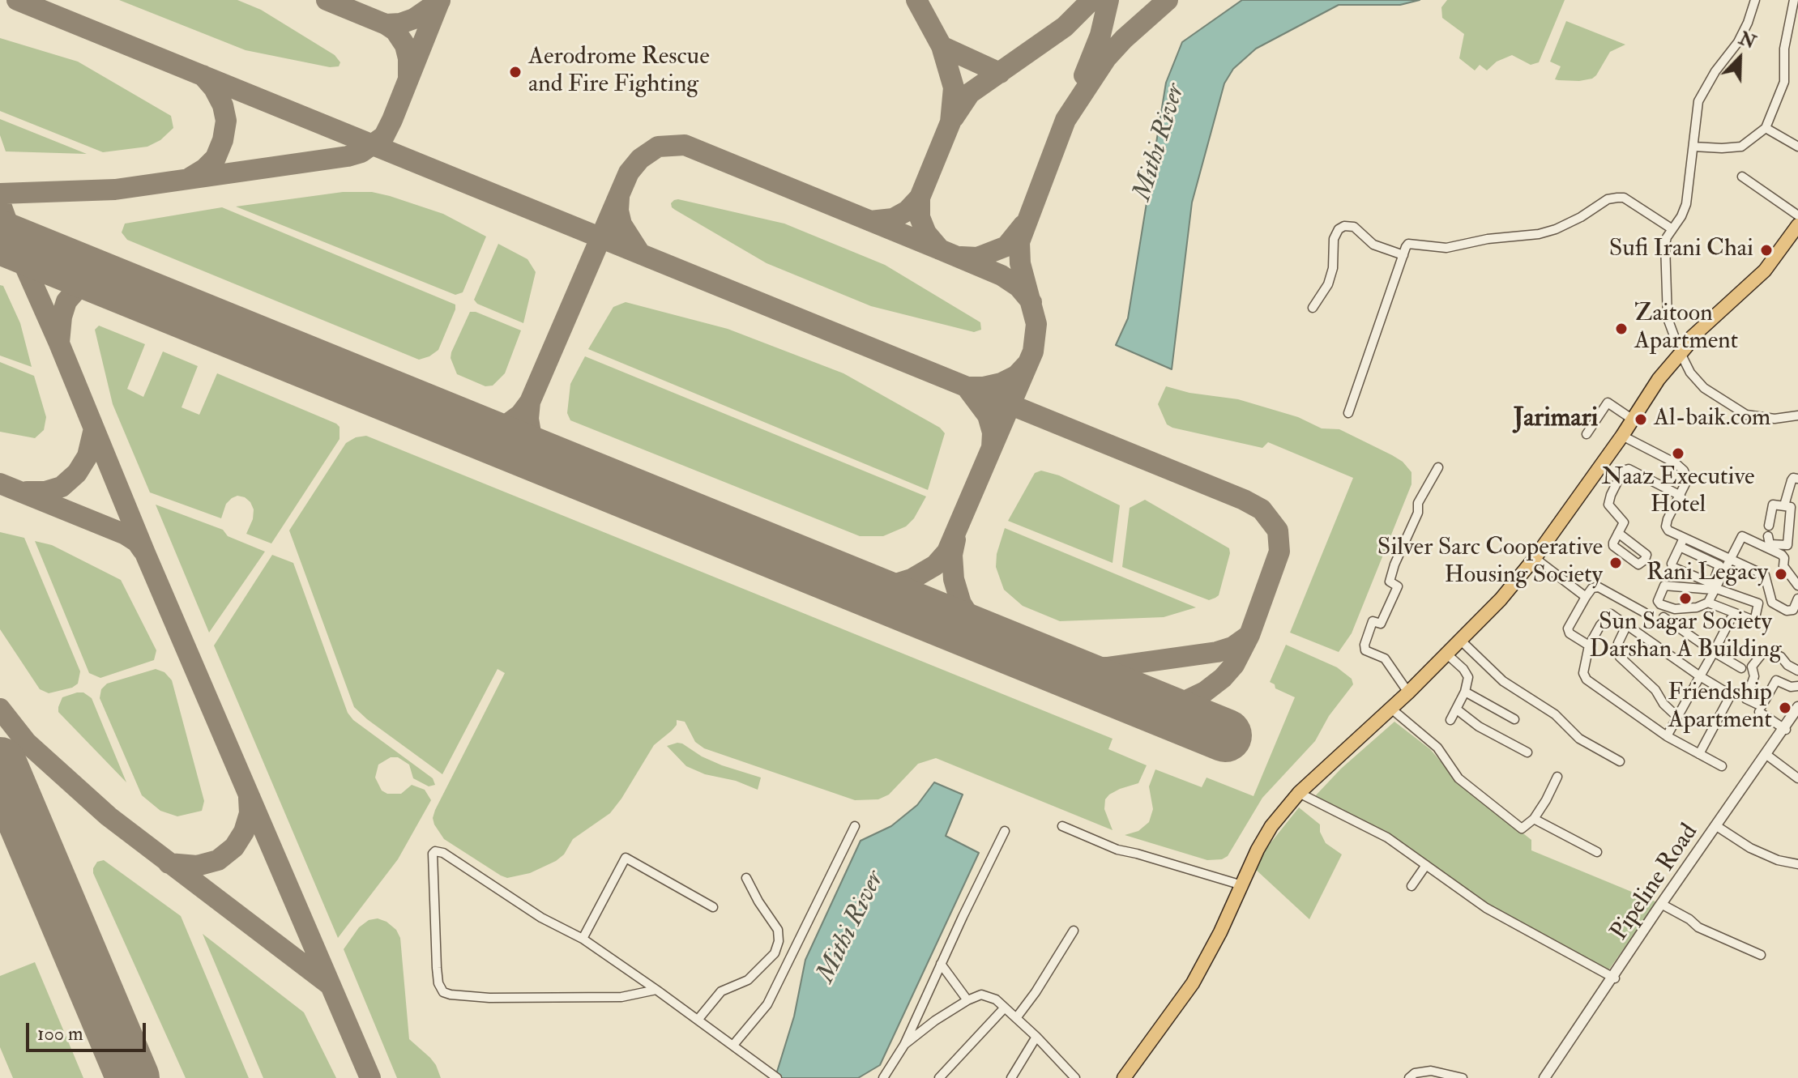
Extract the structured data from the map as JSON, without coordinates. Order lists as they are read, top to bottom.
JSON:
{
  "streets": {
    "street": ["Pipeline Road"]
  },
  "districts": ["Jarimari"],
  "water": ["Mithi River"],
  "places": [
    "Aerodrome Rescue and Fire Fighting",
    "Sufi Irani Chai",
    "Zaitoon Apartment",
    "Al-baik.com",
    "Naaz Executive Hotel",
    "Silver Sarc Cooperative Housing Society",
    "Rani Legacy",
    "Sun Sagar Society Darshan A Building",
    "Friendship Apartment"
  ],
  "scale_bar": "100 m",
  "north": "top right"
}
